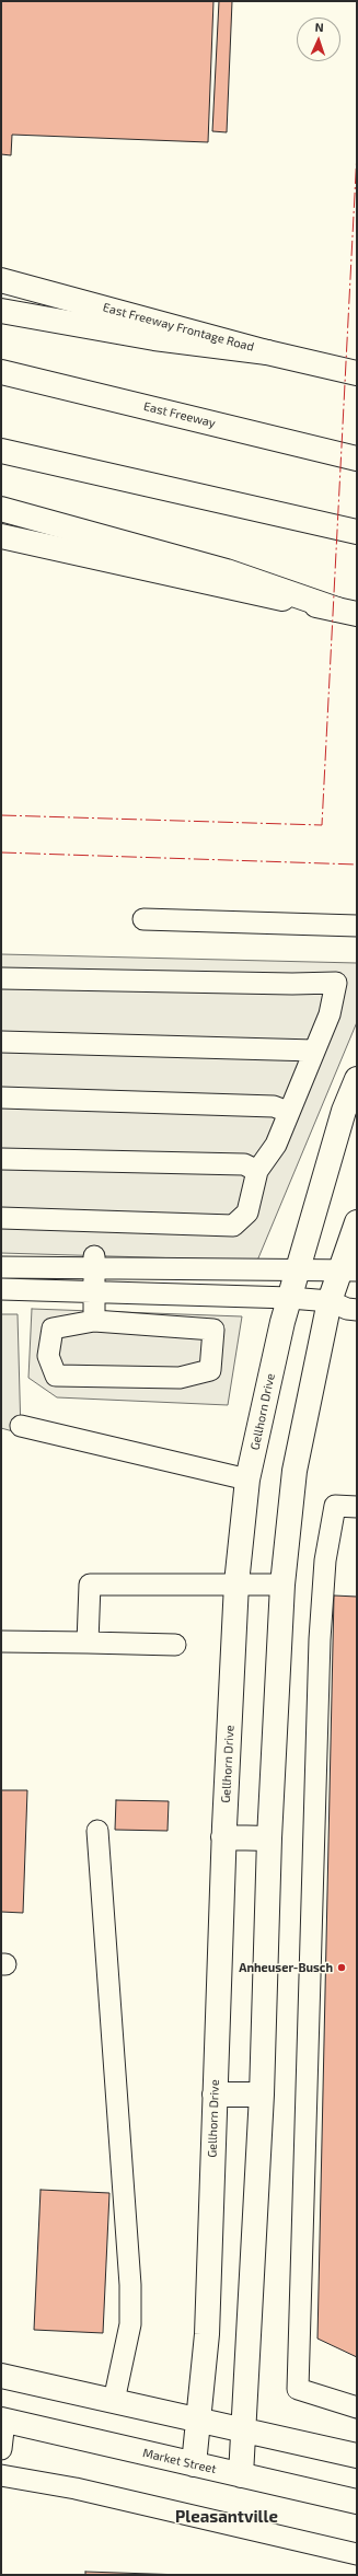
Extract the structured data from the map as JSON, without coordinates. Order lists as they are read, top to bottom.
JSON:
{
  "streets": {
    "main road": [
      "East Freeway Frontage Road",
      "East Freeway",
      "Gellhorn Drive",
      "Market Street"
    ]
  },
  "crossings": [
    ["Gellhorn Drive", "Market Street"]
  ],
  "districts": ["Pleasantville"],
  "places": ["Anheuser-Busch"],
  "north": "top"
}
